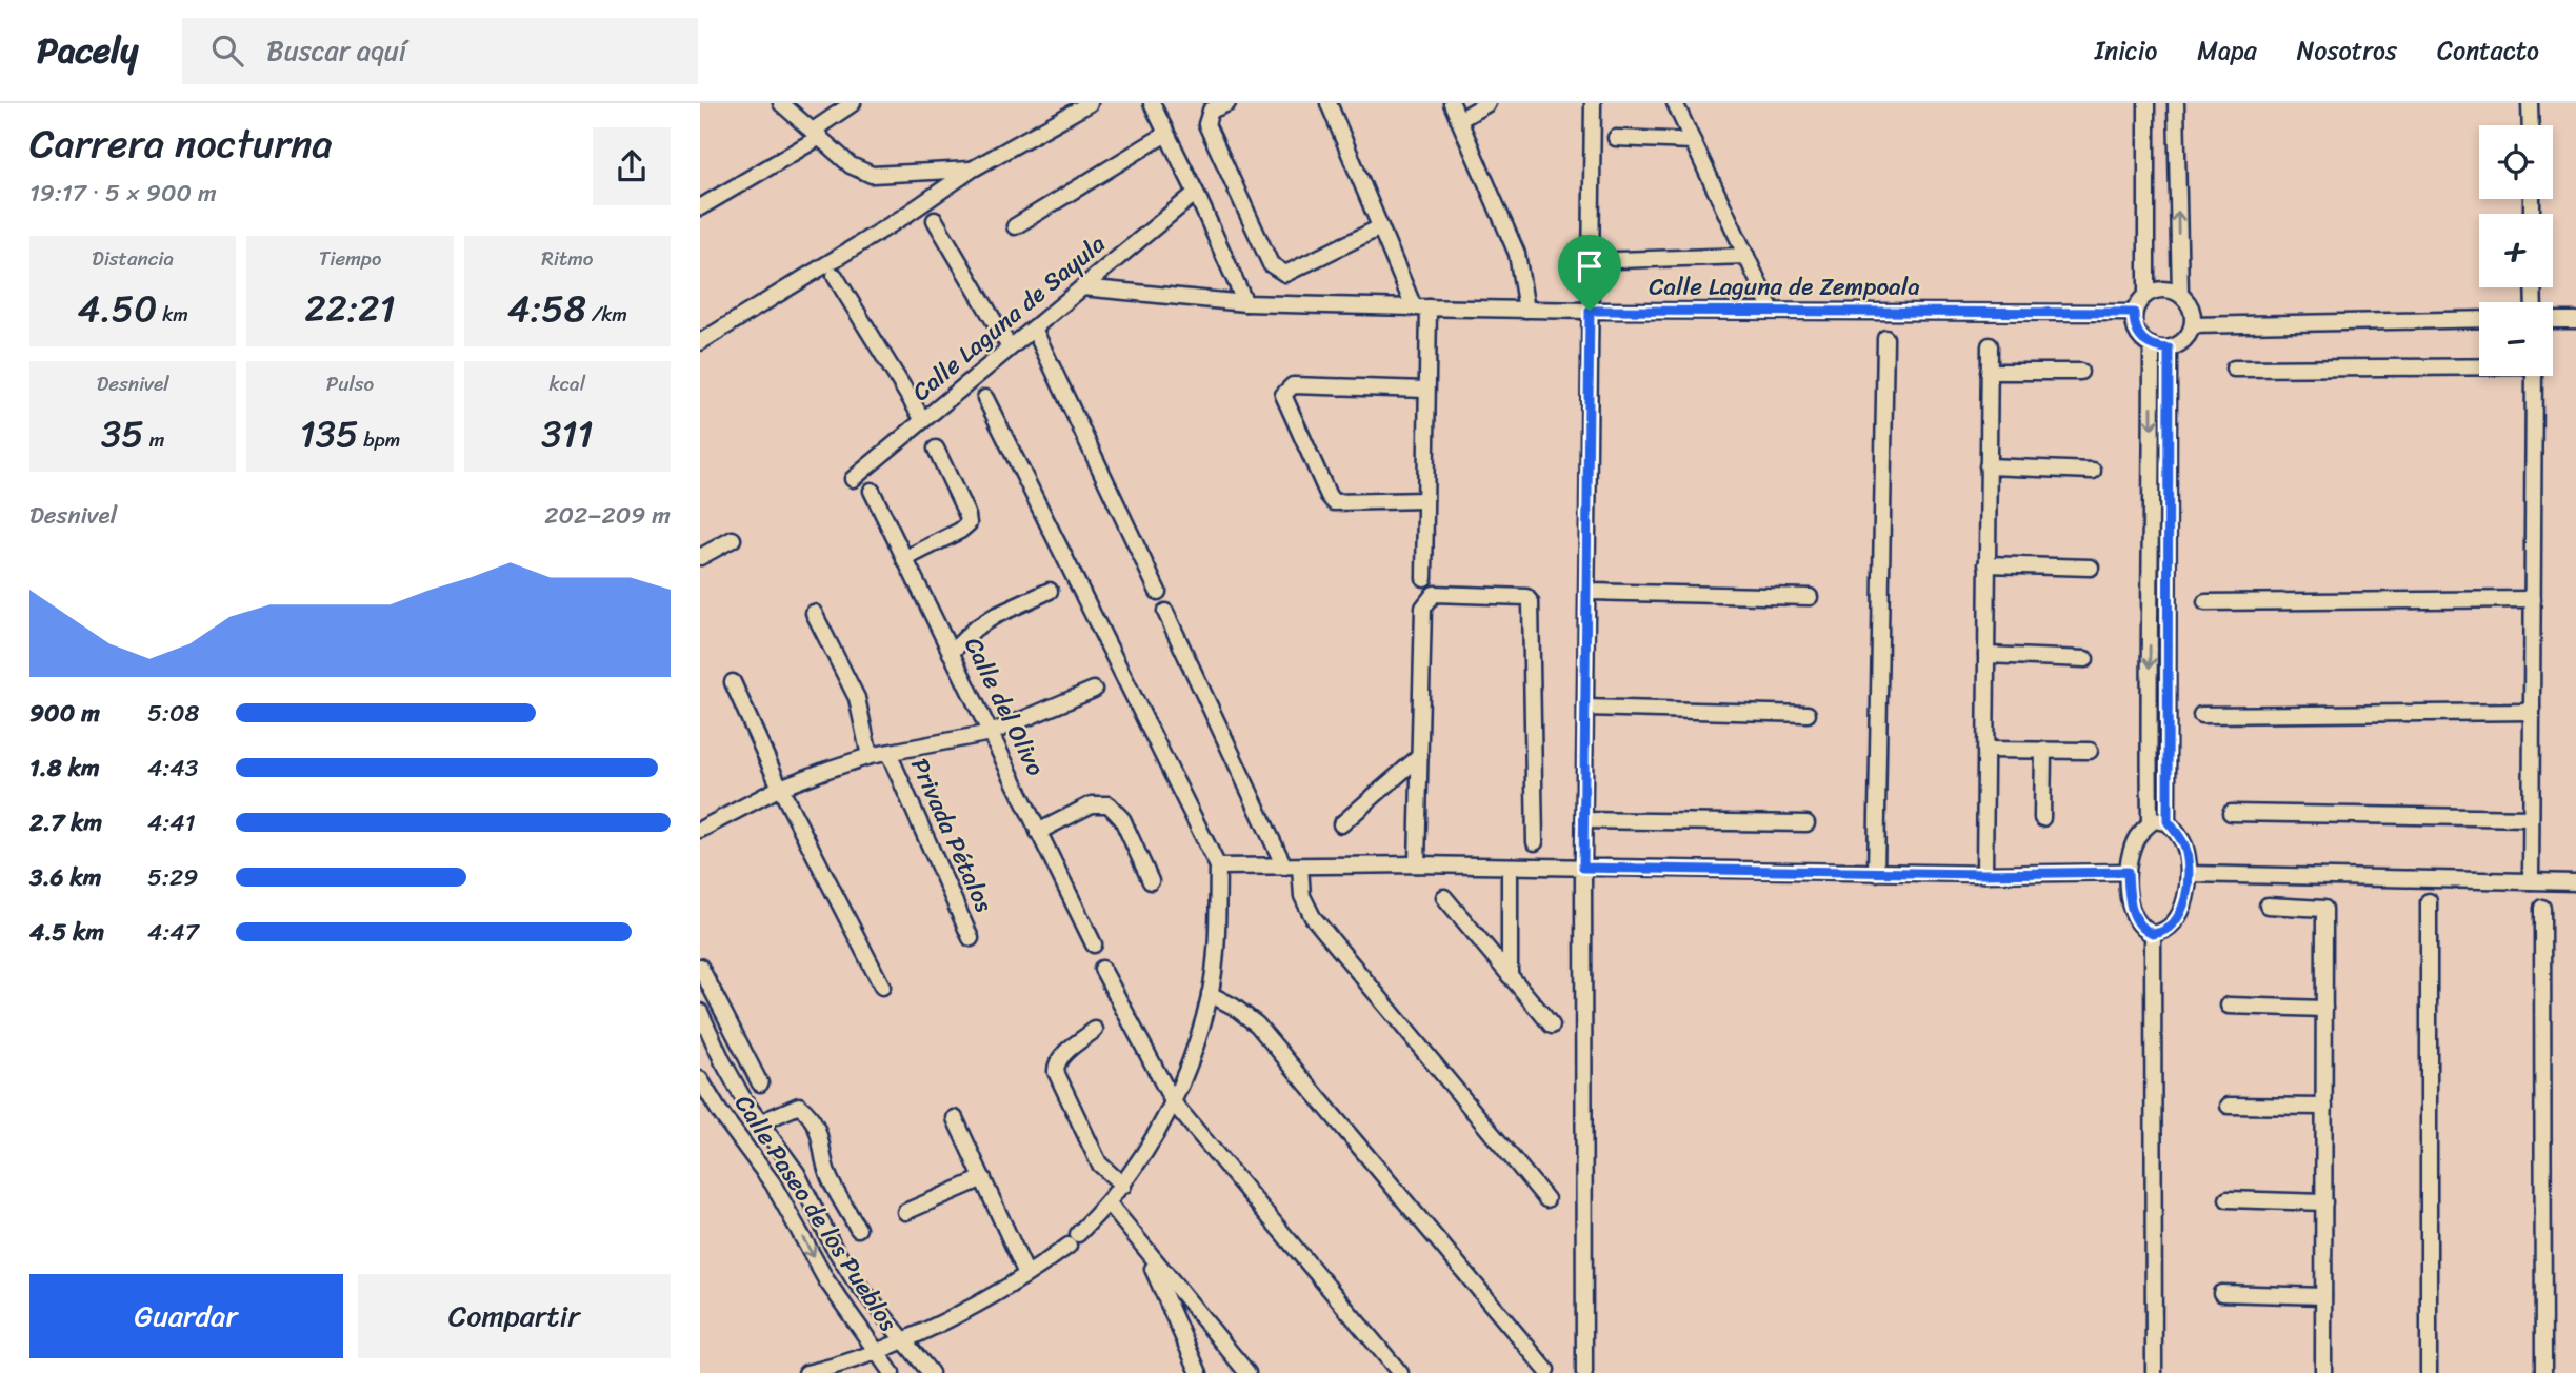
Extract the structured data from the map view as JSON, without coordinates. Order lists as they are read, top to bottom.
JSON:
{
  "streets": {
    "street": [
      "Calle Laguna de Zempoala",
      "Calle Laguna de Sayula",
      "Calle del Olivo",
      "Privada Pétalos",
      "Calle Paseo de los Pueblos"
    ]
  },
  "crossings": [
    ["Calle Laguna de Zempoala", "Calle Laguna de Sayula"]
  ],
  "page": {
    "header": "Pacely",
    "search": "Buscar aquí",
    "nav": [
      "Inicio",
      "Mapa",
      "Nosotros",
      "Contacto"
    ],
    "heading": ["Carrera nocturna", "19:17 · 5 × 900 m"],
    "map_buttons": ["+", "−"],
    "stats": [
      ["Distancia", "4.50 km"],
      ["Tiempo", "22:21"],
      ["Ritmo", "4:58 /km"],
      ["Desnivel", "35 m"],
      ["Pulso", "135 bpm"],
      ["kcal", "311"]
    ],
    "chart": ["Desnivel", "202–209 m"],
    "list": [
      {
        "name": "900 m",
        "note": "5:08"
      },
      {
        "name": "1.8 km",
        "note": "4:43"
      },
      {
        "name": "2.7 km",
        "note": "4:41"
      },
      {
        "name": "3.6 km",
        "note": "5:29"
      },
      {
        "name": "4.5 km",
        "note": "4:47"
      }
    ],
    "buttons": ["Guardar", "Compartir"]
  }
}
